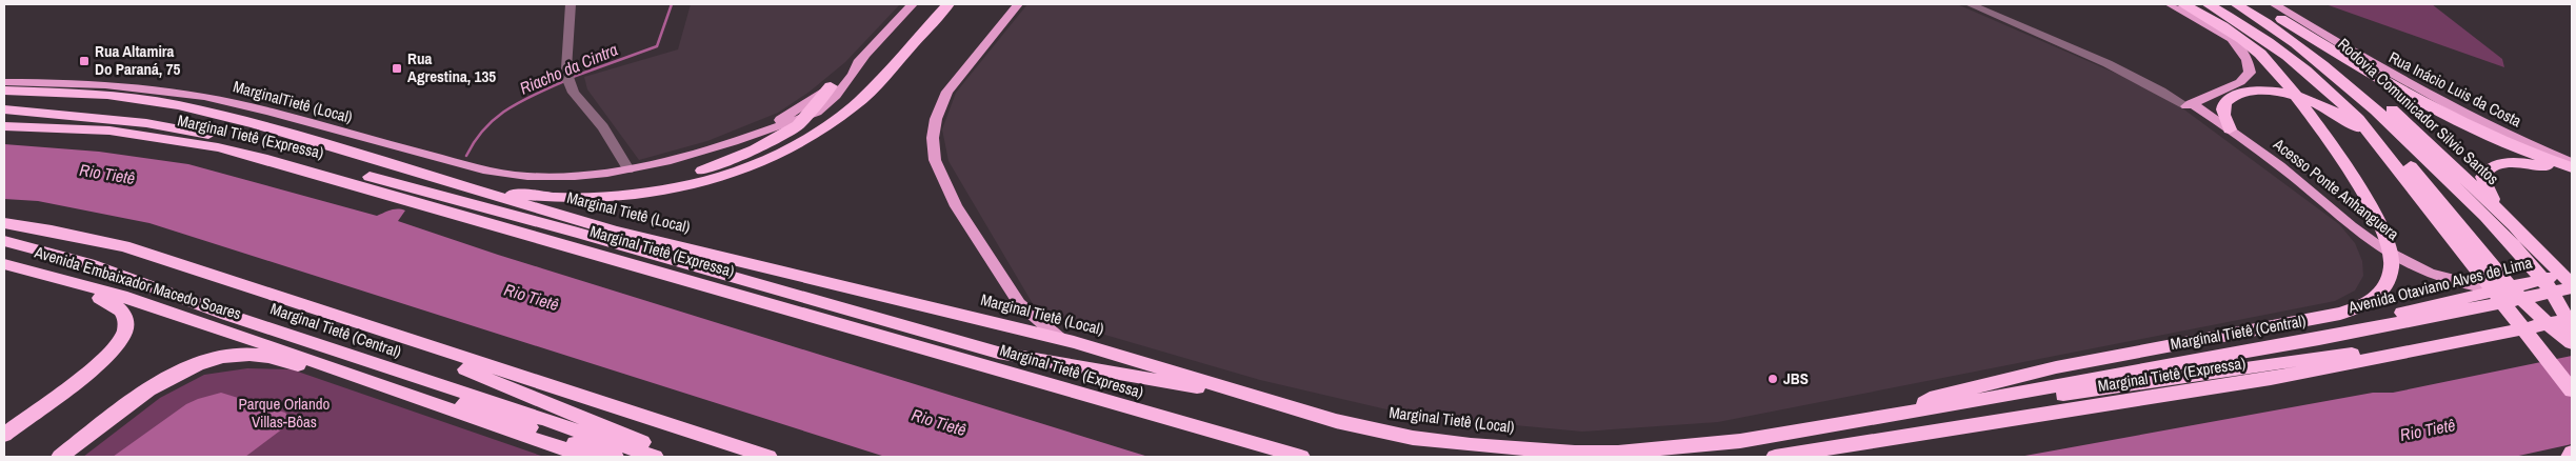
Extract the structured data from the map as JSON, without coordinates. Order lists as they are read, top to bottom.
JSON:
{
  "streets": {
    "highway": [
      "Rodovia Comunicador Silvio Santos",
      "Marginal Tietê (Expressa)",
      "Marginal Tietê (Local)",
      "Avenida Embaixador Macedo Soares",
      "Avenida Otaviano Alves de Lima",
      "Marginal Tietê (Central)"
    ],
    "main road": ["Rua Inácio Luis da Costa", "MarginalTietê (Local)", "Acesso Ponte Anhanguera"]
  },
  "crossings": [
    ["Acesso Ponte Anhanguera", "Avenida Otaviano Alves de Lima"],
    ["Marginal Tietê (Local)", "Marginal Tietê (Central)"],
    ["Avenida Otaviano Alves de Lima", "Marginal Tietê (Central)"]
  ],
  "water": ["Riacho da Cintra", "Rio Tietê"],
  "parks": ["Parque Orlando Villas-Bôas"],
  "places": {
    "transit": ["Rua Altamira Do Paraná, 75", "Rua Agrestina, 135"],
    "other": ["JBS"]
  }
}
